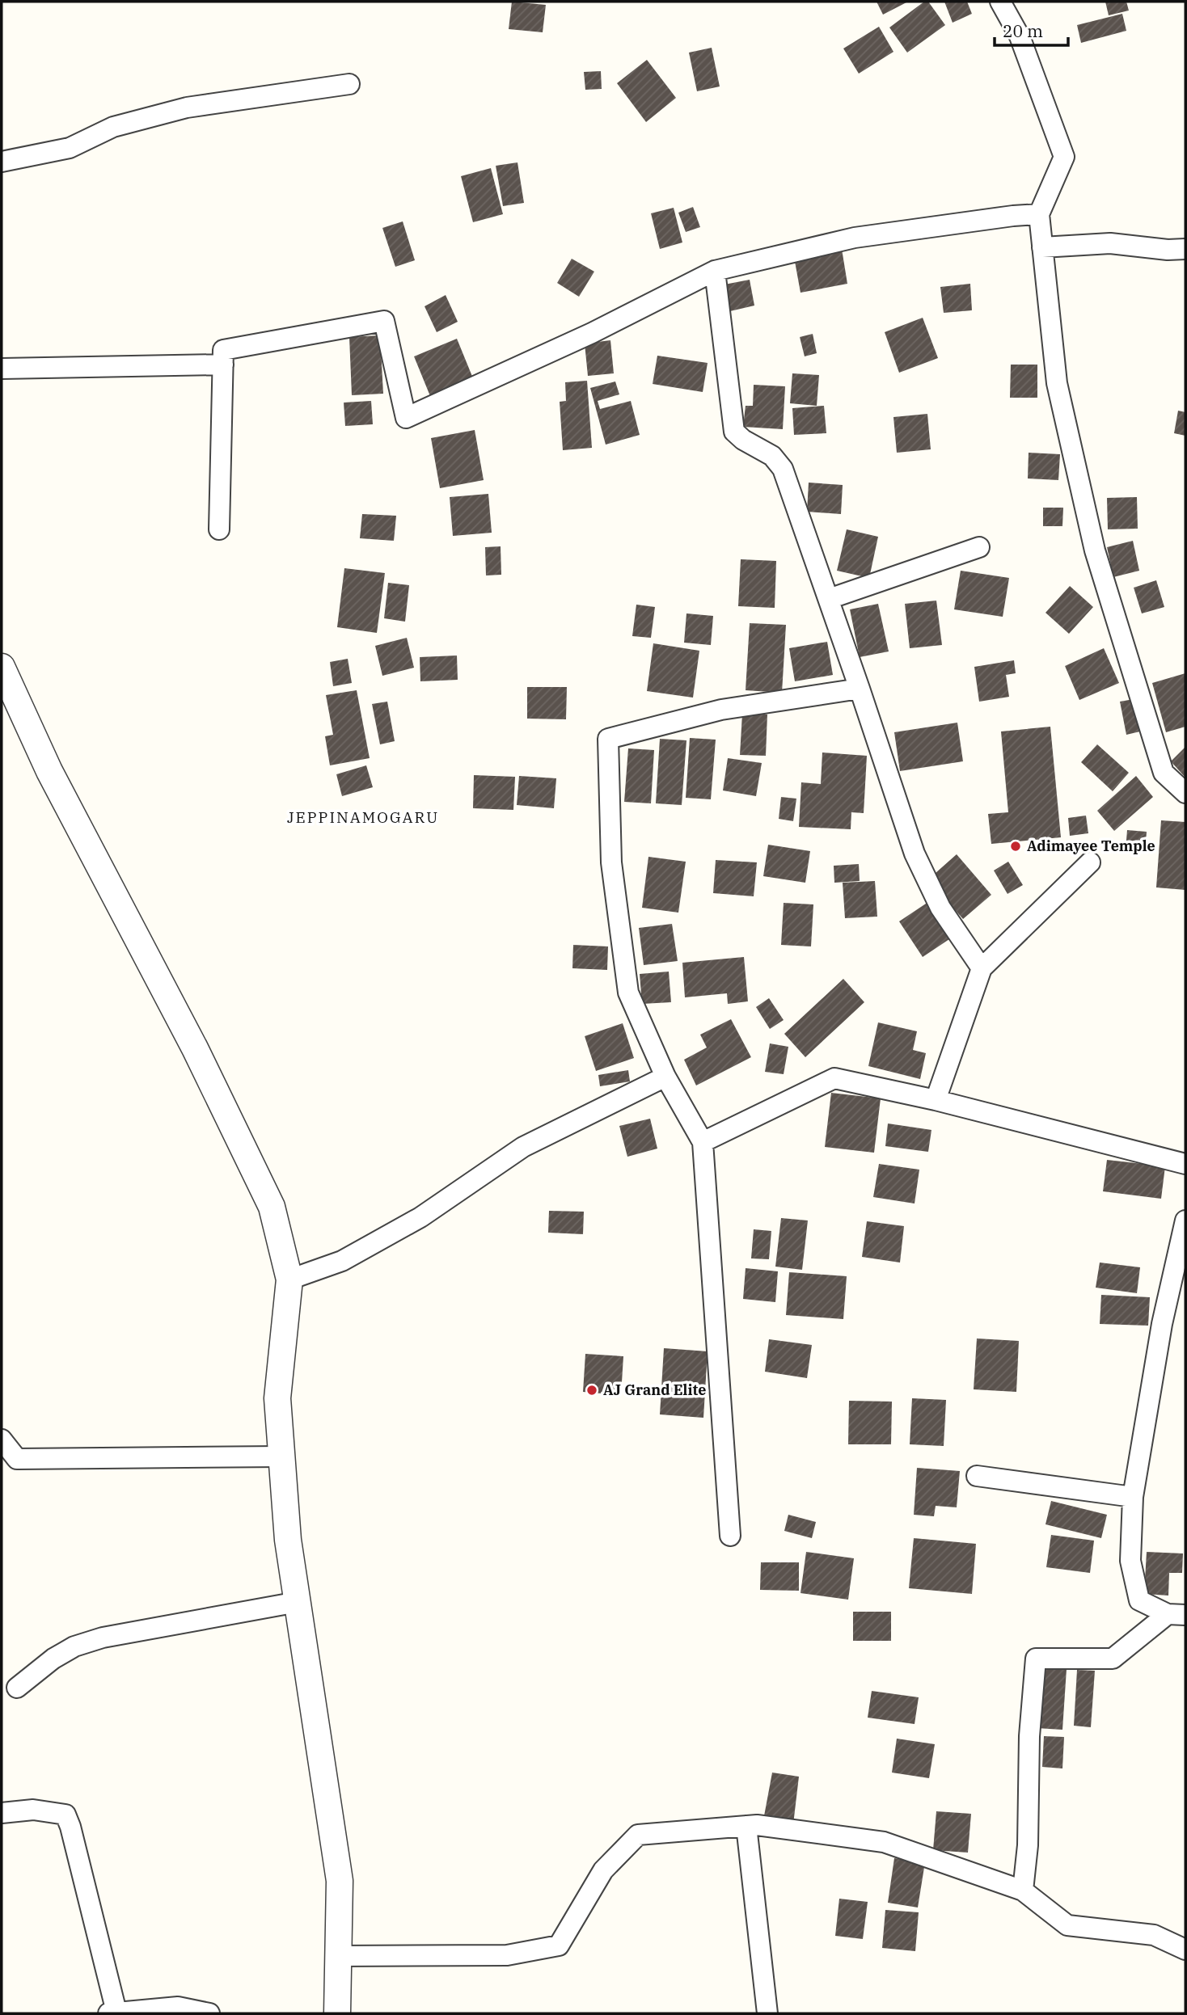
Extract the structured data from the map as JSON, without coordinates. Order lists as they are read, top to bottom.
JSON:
{
  "districts": ["JEPPINAMOGARU"],
  "places": ["Adimayee Temple", "AJ Grand Elite"],
  "scale_bar": "20 m"
}
